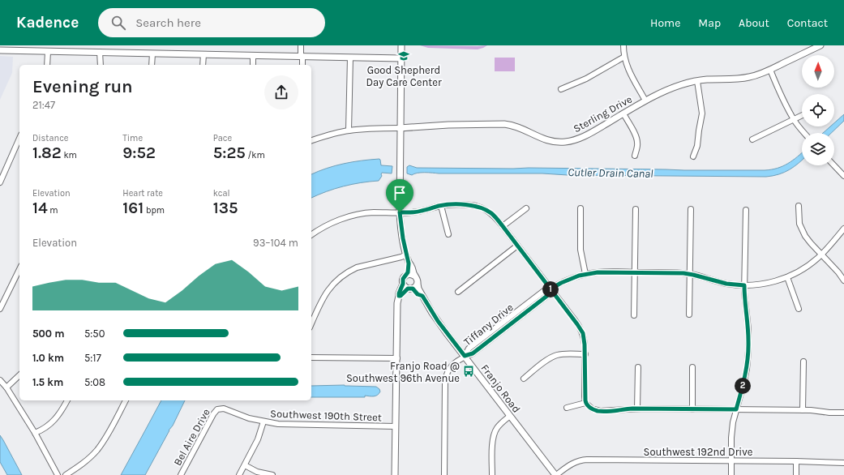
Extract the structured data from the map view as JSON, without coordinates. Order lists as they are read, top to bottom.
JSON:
{
  "streets": {
    "street": [
      "Sterling Drive",
      "Tiffany Drive",
      "Franjo Road",
      "Southwest 190th Street",
      "Bel Aire Drive",
      "Southwest 192nd Drive"
    ]
  },
  "crossings": [
    ["Tiffany Drive", "Franjo Road"],
    ["Franjo Road", "Southwest 192nd Drive"],
    ["Southwest 190th Street", "Bel Aire Drive"]
  ],
  "water": ["Cutler Drain Canal"],
  "places": {
    "school or university": ["Good Shepherd Day Care Center"],
    "bus stop": ["Franjo Road @ Southwest 96th Avenue"]
  },
  "north": "top",
  "page": {
    "header": "Kadence",
    "search": "Search here",
    "nav": [
      "Home",
      "Map",
      "About",
      "Contact"
    ],
    "heading": ["Evening run", "21:47"],
    "stats": [
      ["Distance", "1.82 km"],
      ["Time", "9:52"],
      ["Pace", "5:25 /km"],
      ["Elevation", "14 m"],
      ["Heart rate", "161 bpm"],
      ["kcal", "135"]
    ],
    "chart": ["Elevation", "93–104 m"],
    "pins": ["1", "2"],
    "list": [
      {
        "name": "500 m",
        "note": "5:50"
      },
      {
        "name": "1.0 km",
        "note": "5:17"
      },
      {
        "name": "1.5 km",
        "note": "5:08"
      }
    ]
  }
}
